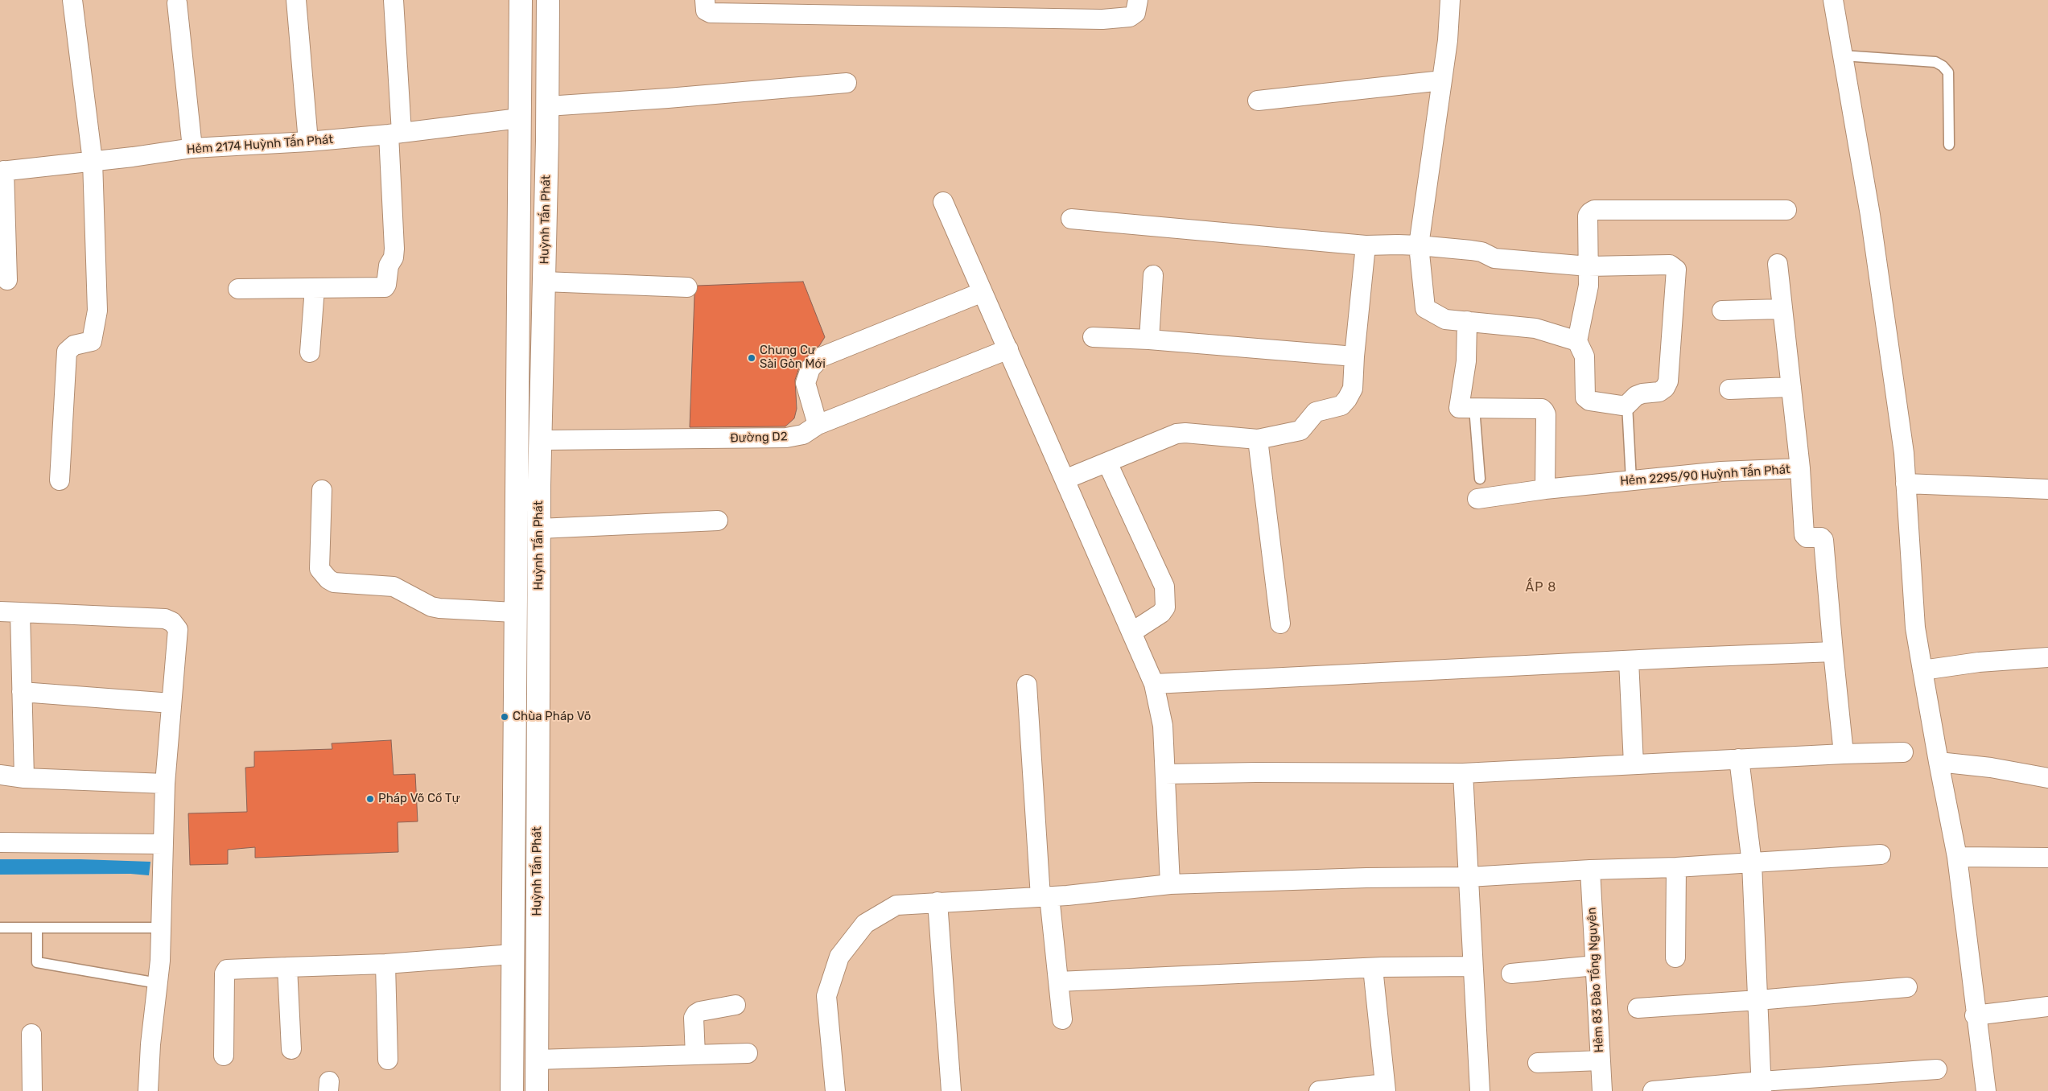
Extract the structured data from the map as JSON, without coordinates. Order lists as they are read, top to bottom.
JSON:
{
  "streets": {
    "main road": ["Huỳnh Tấn Phát"],
    "street": [
      "Hẻm 2174 Huỳnh Tấn Phát",
      "Đường D2",
      "Hẻm 2295/90 Huỳnh Tấn Phát",
      "Hẻm 83 Đào Tống Nguyên"
    ]
  },
  "crossings": [
    ["Hẻm 2174 Huỳnh Tấn Phát", "Huỳnh Tấn Phát"],
    ["Huỳnh Tấn Phát", "Đường D2"]
  ],
  "districts": ["ẤP 8"],
  "places": ["Chung Cư Sài Gòn Mới", "Chùa Pháp Võ", "Pháp Võ Cổ Tự"]
}
